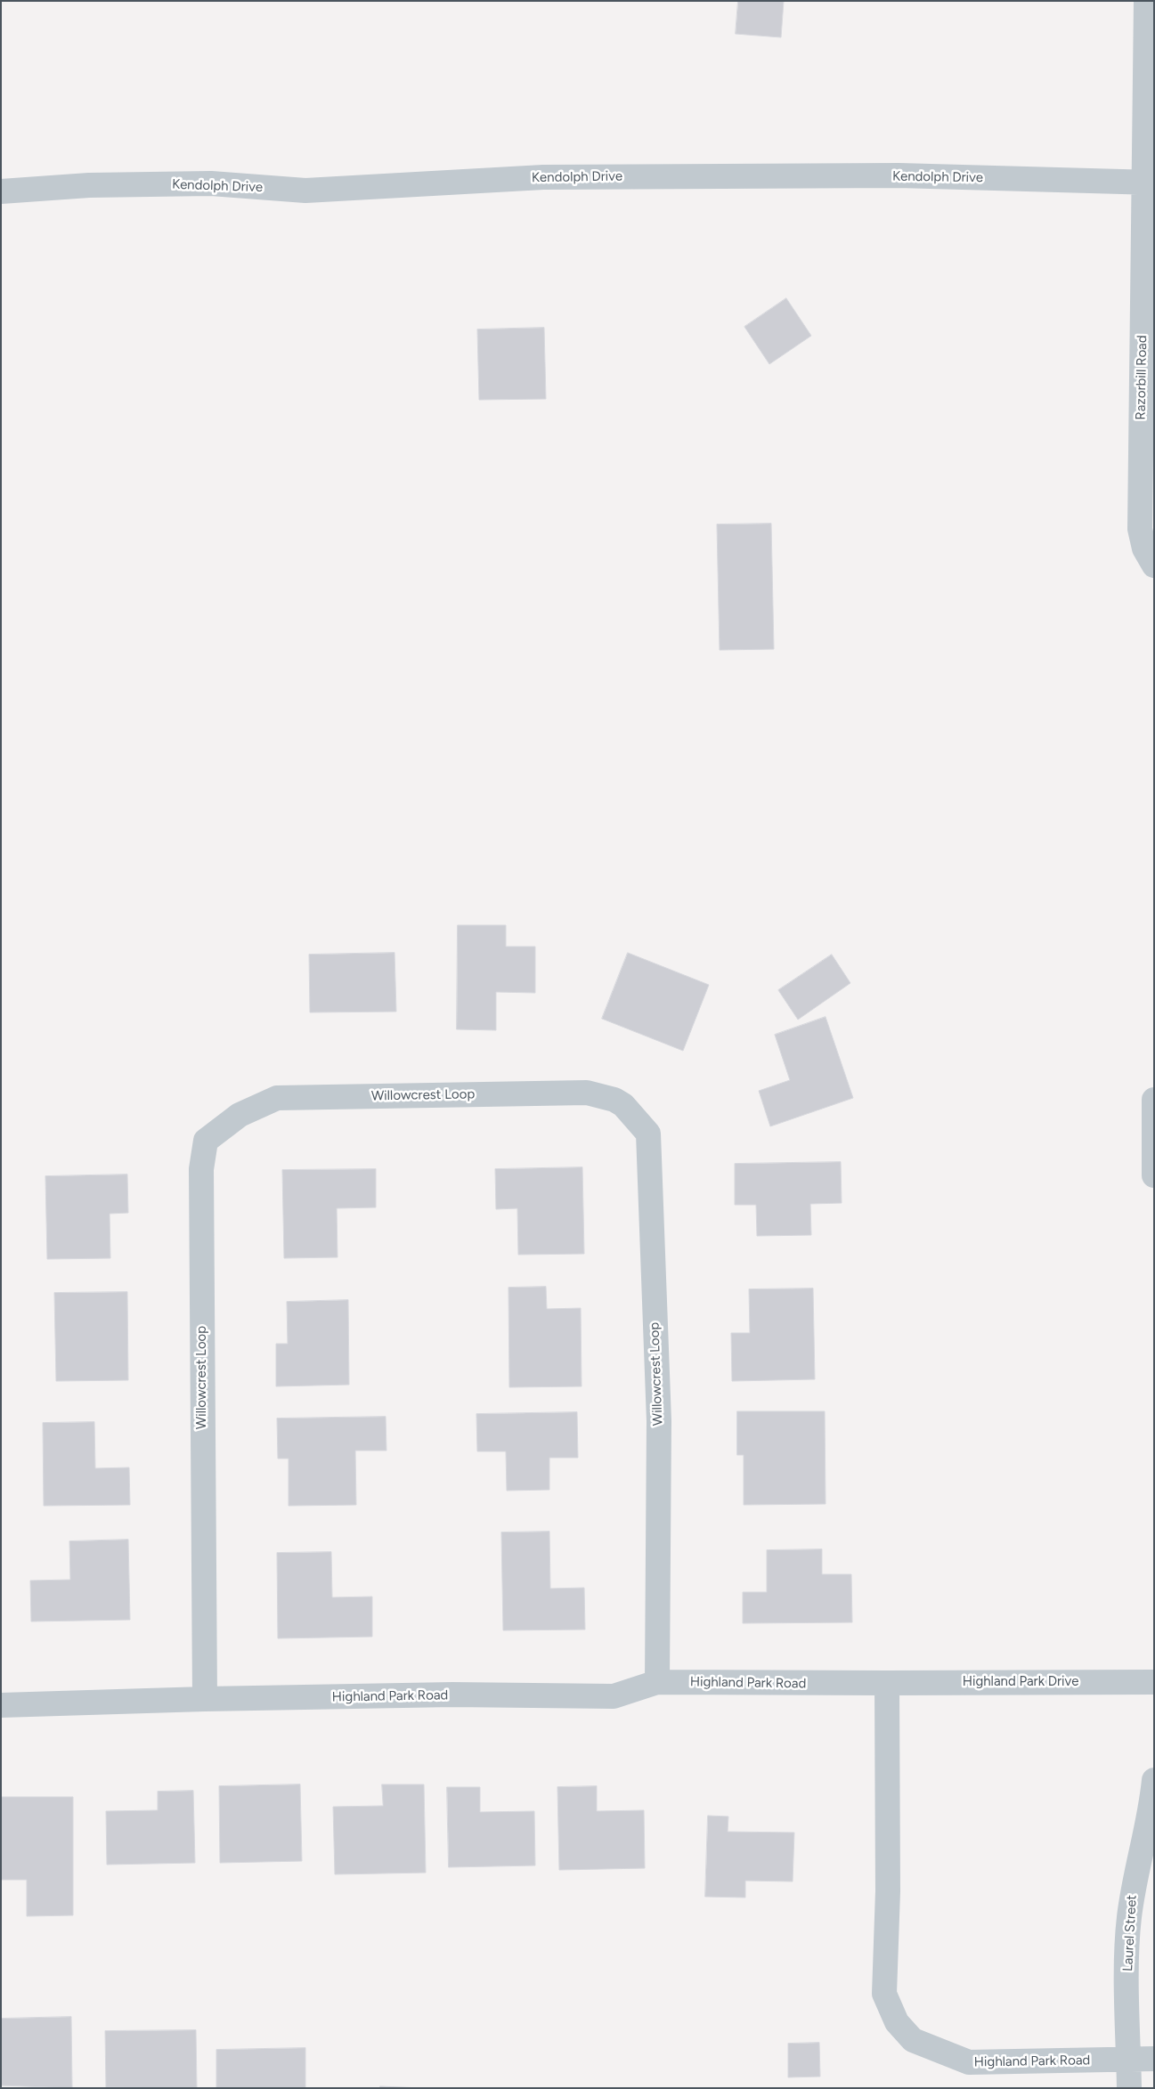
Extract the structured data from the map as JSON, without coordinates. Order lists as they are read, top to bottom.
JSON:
{
  "streets": {
    "street": [
      "Kendolph Drive",
      "Razorbill Road",
      "Willowcrest Loop",
      "Highland Park Drive",
      "Highland Park Road",
      "Laurel Street"
    ]
  },
  "crossings": [
    ["Kendolph Drive", "Razorbill Road"],
    ["Willowcrest Loop", "Highland Park Road"],
    ["Highland Park Drive", "Highland Park Road"],
    ["Highland Park Road", "Laurel Street"]
  ]
}
